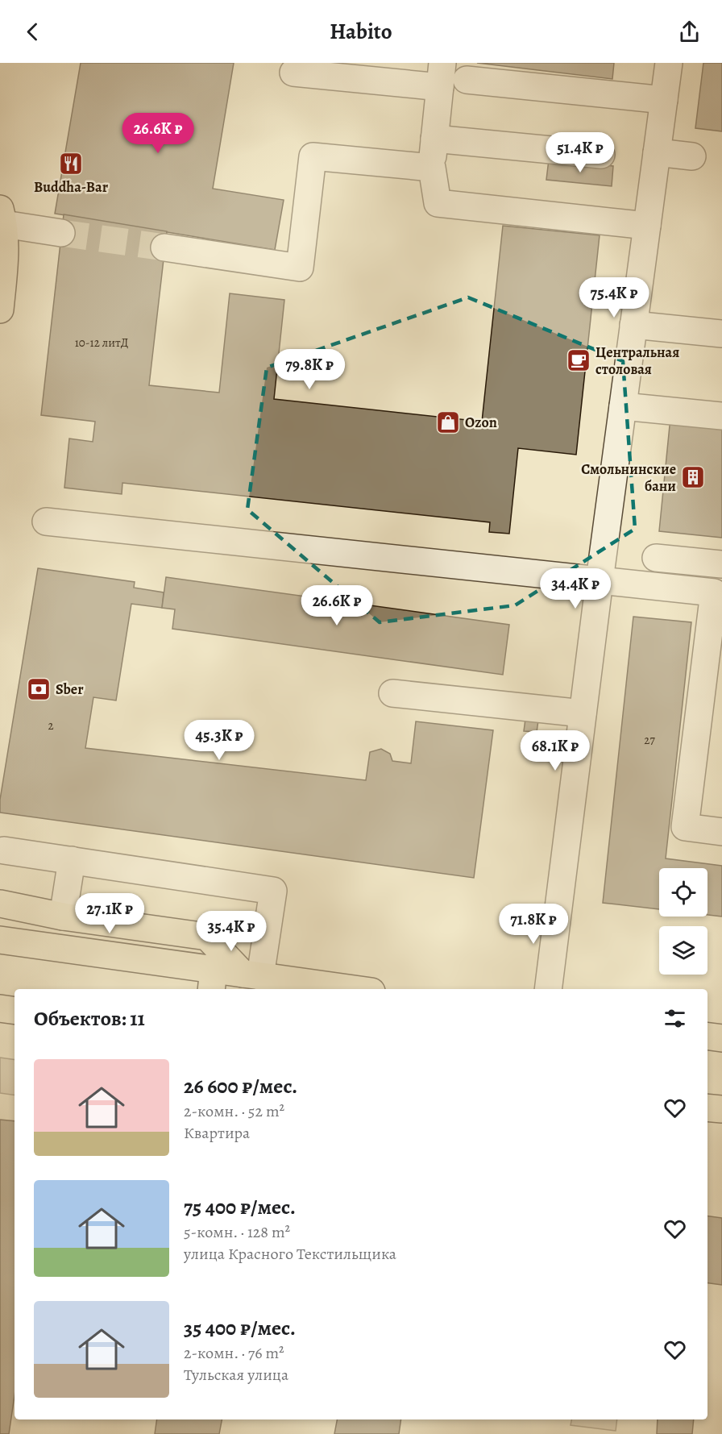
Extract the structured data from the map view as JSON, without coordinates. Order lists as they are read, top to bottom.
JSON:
{
  "places": {
    "restaurant": ["Buddha-Bar"],
    "cafe": ["Центральная столовая"],
    "shop": ["Ozon"],
    "building": ["Смольнинские бани"],
    "bank": ["Sber"]
  },
  "house_numbers": ["10-12 литД", "2", "27"],
  "page": {
    "header": "Habito",
    "price": [
      "26.6K ₽",
      "51.4K ₽",
      "75.4K ₽",
      "79.8K ₽",
      "34.4K ₽",
      "26.6K ₽",
      "45.3K ₽",
      "68.1K ₽",
      "27.1K ₽",
      "71.8K ₽",
      "35.4K ₽"
    ],
    "heading": "Объектов: 11",
    "list": [
      {
        "name": "26 600 ₽/мес.",
        "note": "2-комн. · 52 m² · Квартира"
      },
      {
        "name": "75 400 ₽/мес.",
        "note": "5-комн. · 128 m² · улица Красного Текстильщика"
      },
      {
        "name": "35 400 ₽/мес.",
        "note": "2-комн. · 76 m² · Тульская улица"
      }
    ]
  }
}
